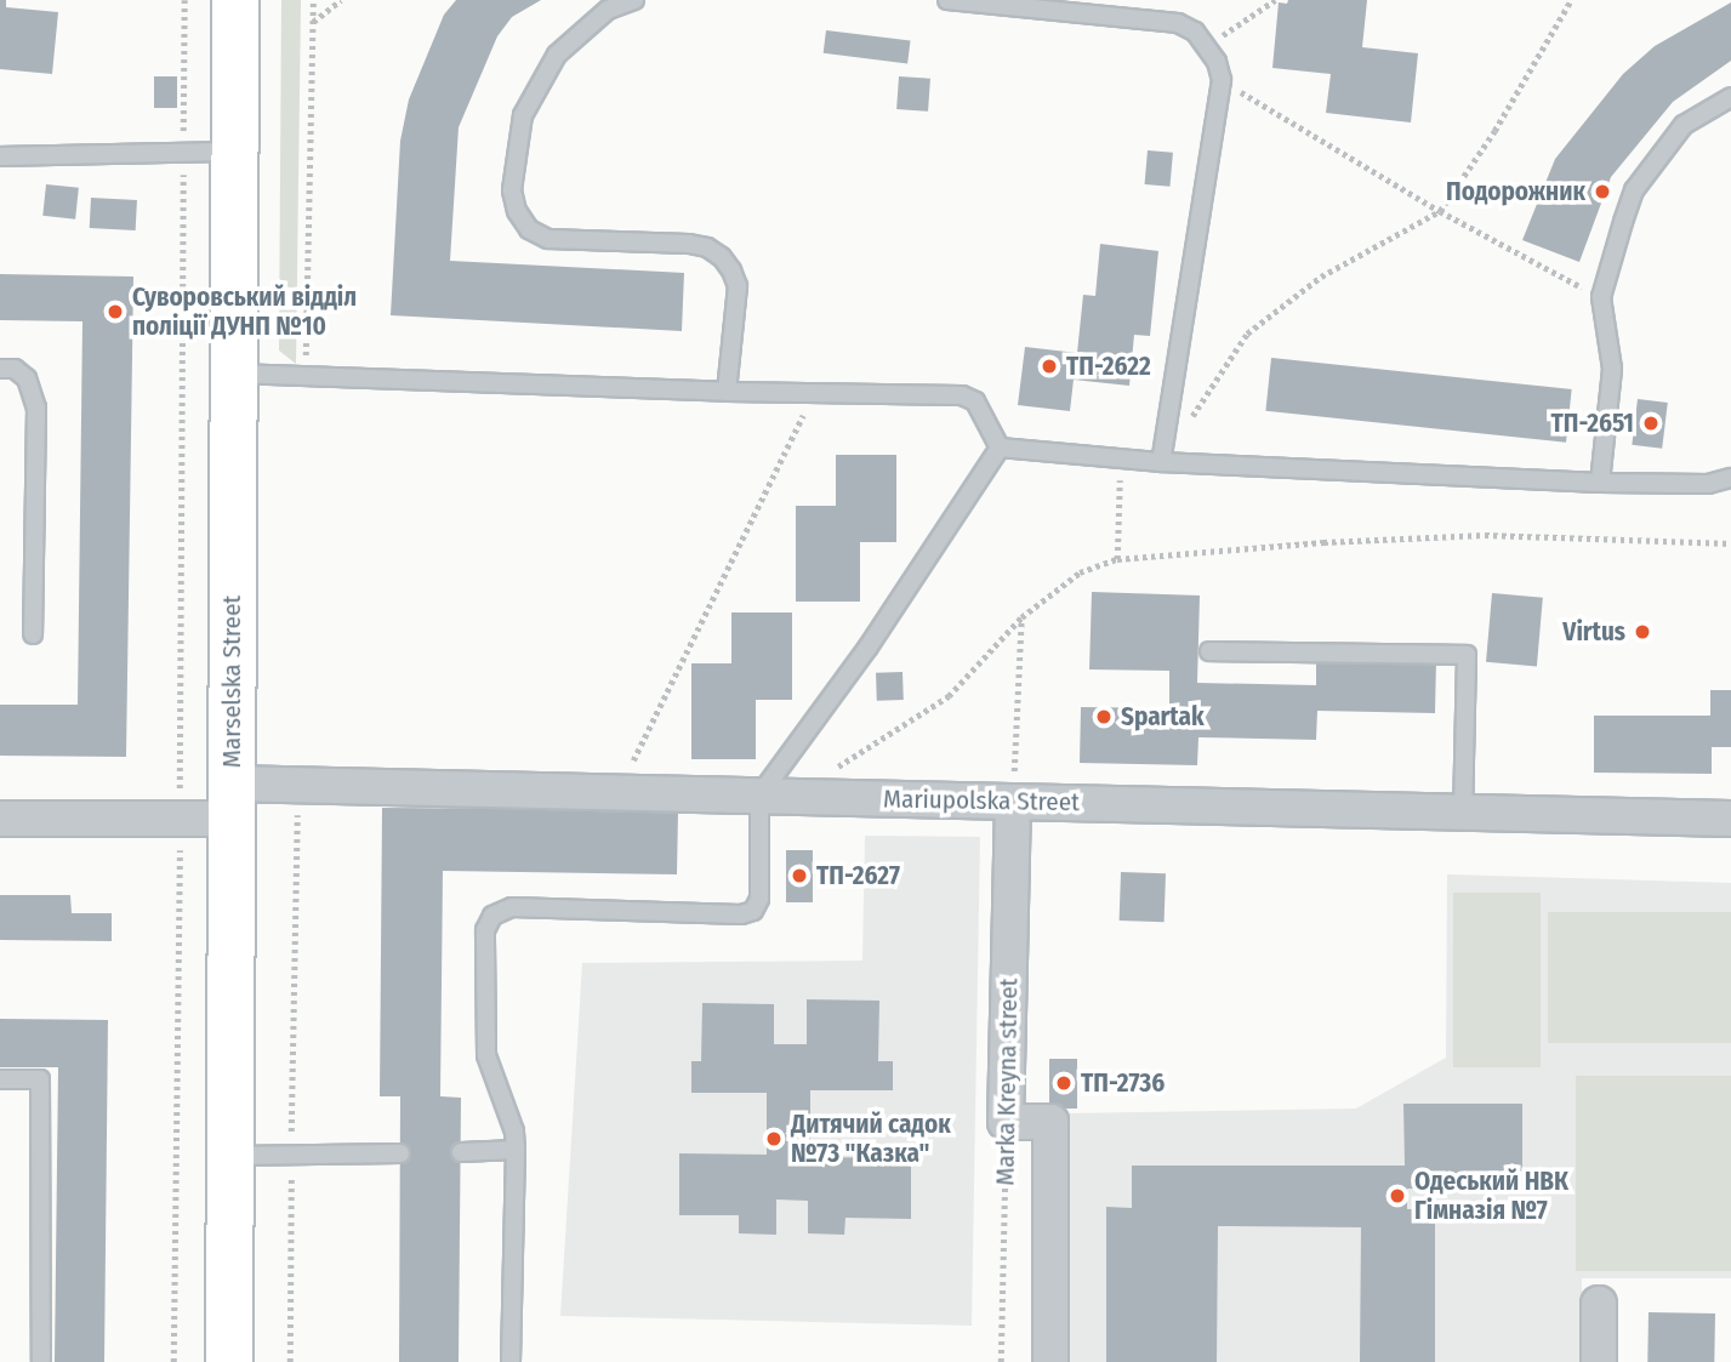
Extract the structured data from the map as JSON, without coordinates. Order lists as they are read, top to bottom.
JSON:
{
  "streets": {
    "street": ["Marselska Street", "Mariupolska Street", "Marka Kreyna street"]
  },
  "crossings": [
    ["Marselska Street", "Mariupolska Street"],
    ["Mariupolska Street", "Marka Kreyna street"]
  ],
  "places": [
    "Подорожник",
    "Суворовський відділ поліції ДУНП №10",
    "ТП-2622",
    "ТП-2651",
    "Virtus",
    "Spartak",
    "ТП-2627",
    "ТП-2736",
    "Дитячий садок №73 \"Казка\"",
    "Одеський НВК Гімназія №7"
  ]
}
